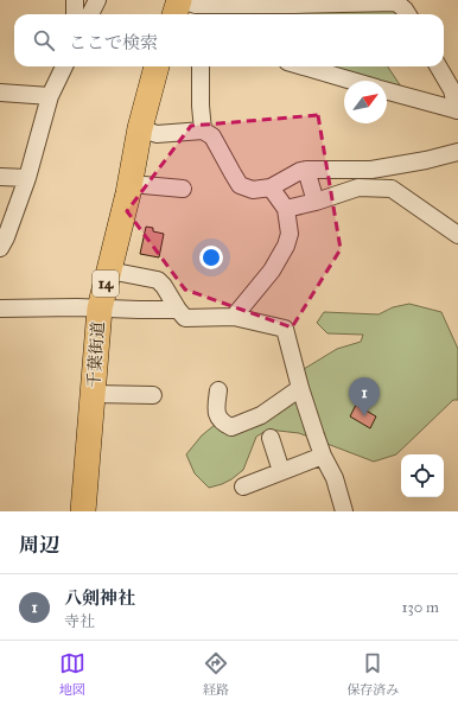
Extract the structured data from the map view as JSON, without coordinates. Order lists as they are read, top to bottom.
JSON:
{
  "streets": {
    "highway": ["14", "千葉街道"]
  },
  "north": "top right",
  "page": {
    "search": "ここで検索",
    "pins": "1",
    "heading": "周辺",
    "list": [
      {
        "mark": "1",
        "name": "八剣神社",
        "note": "寺社",
        "value": "130 m"
      }
    ],
    "nav": ["地図", "経路", "保存済み"]
  }
}
